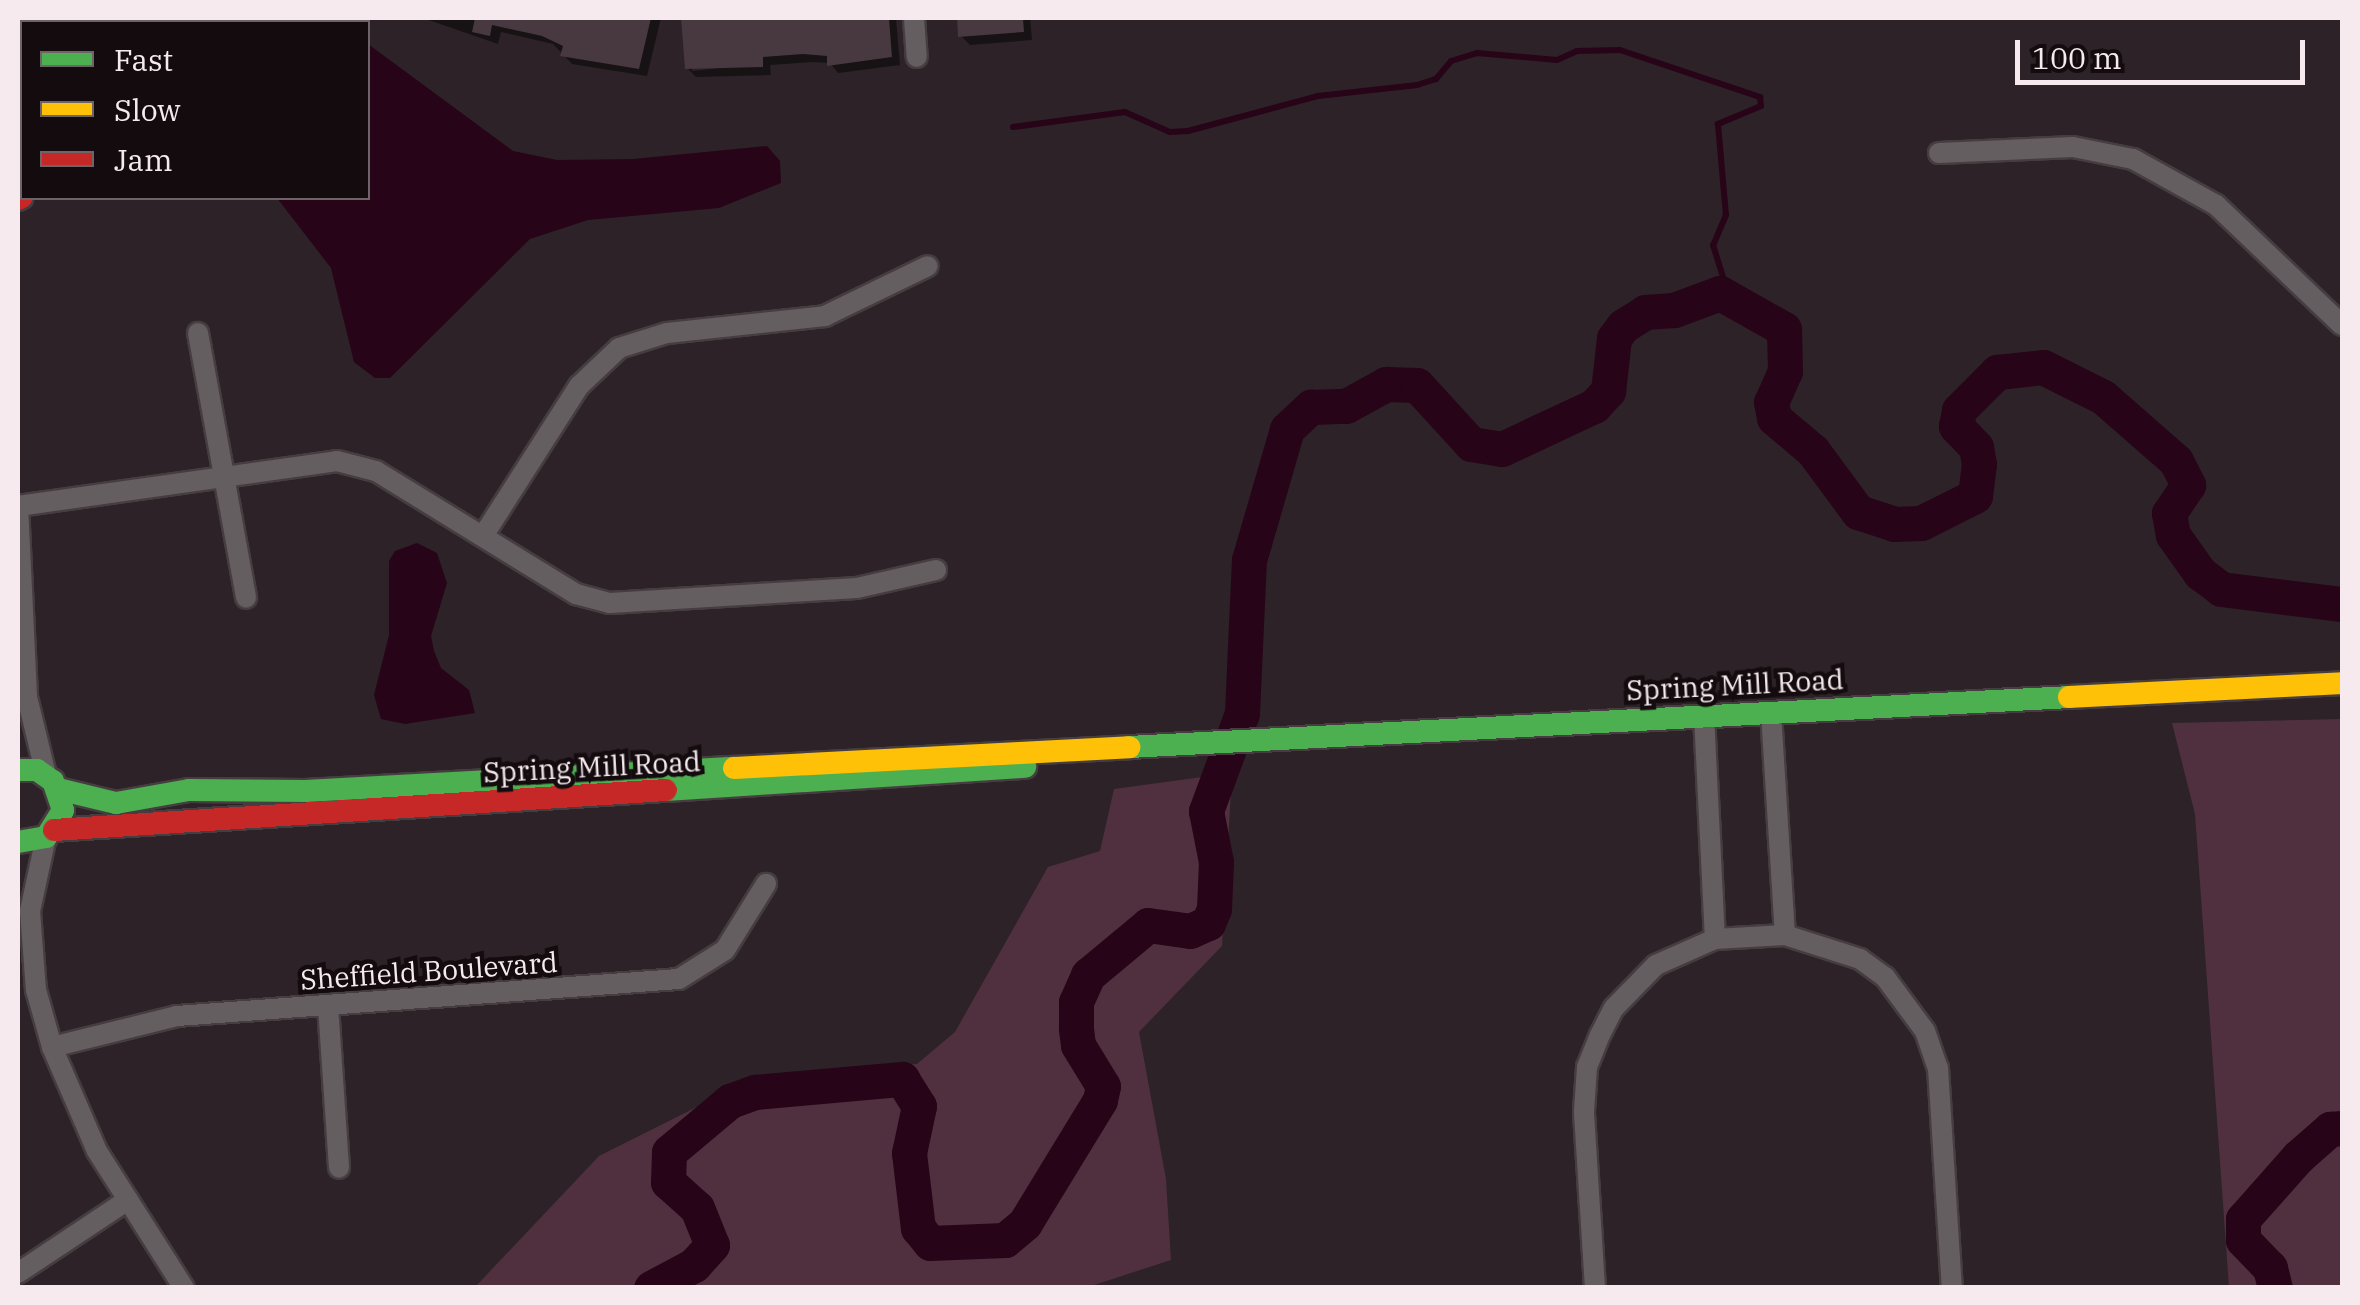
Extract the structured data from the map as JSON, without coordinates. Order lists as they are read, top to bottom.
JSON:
{
  "streets": {
    "street": ["Spring Mill Road", "Sheffield Boulevard"]
  },
  "legend": ["Fast", "Slow", "Jam"],
  "scale_bar": "100 m"
}
